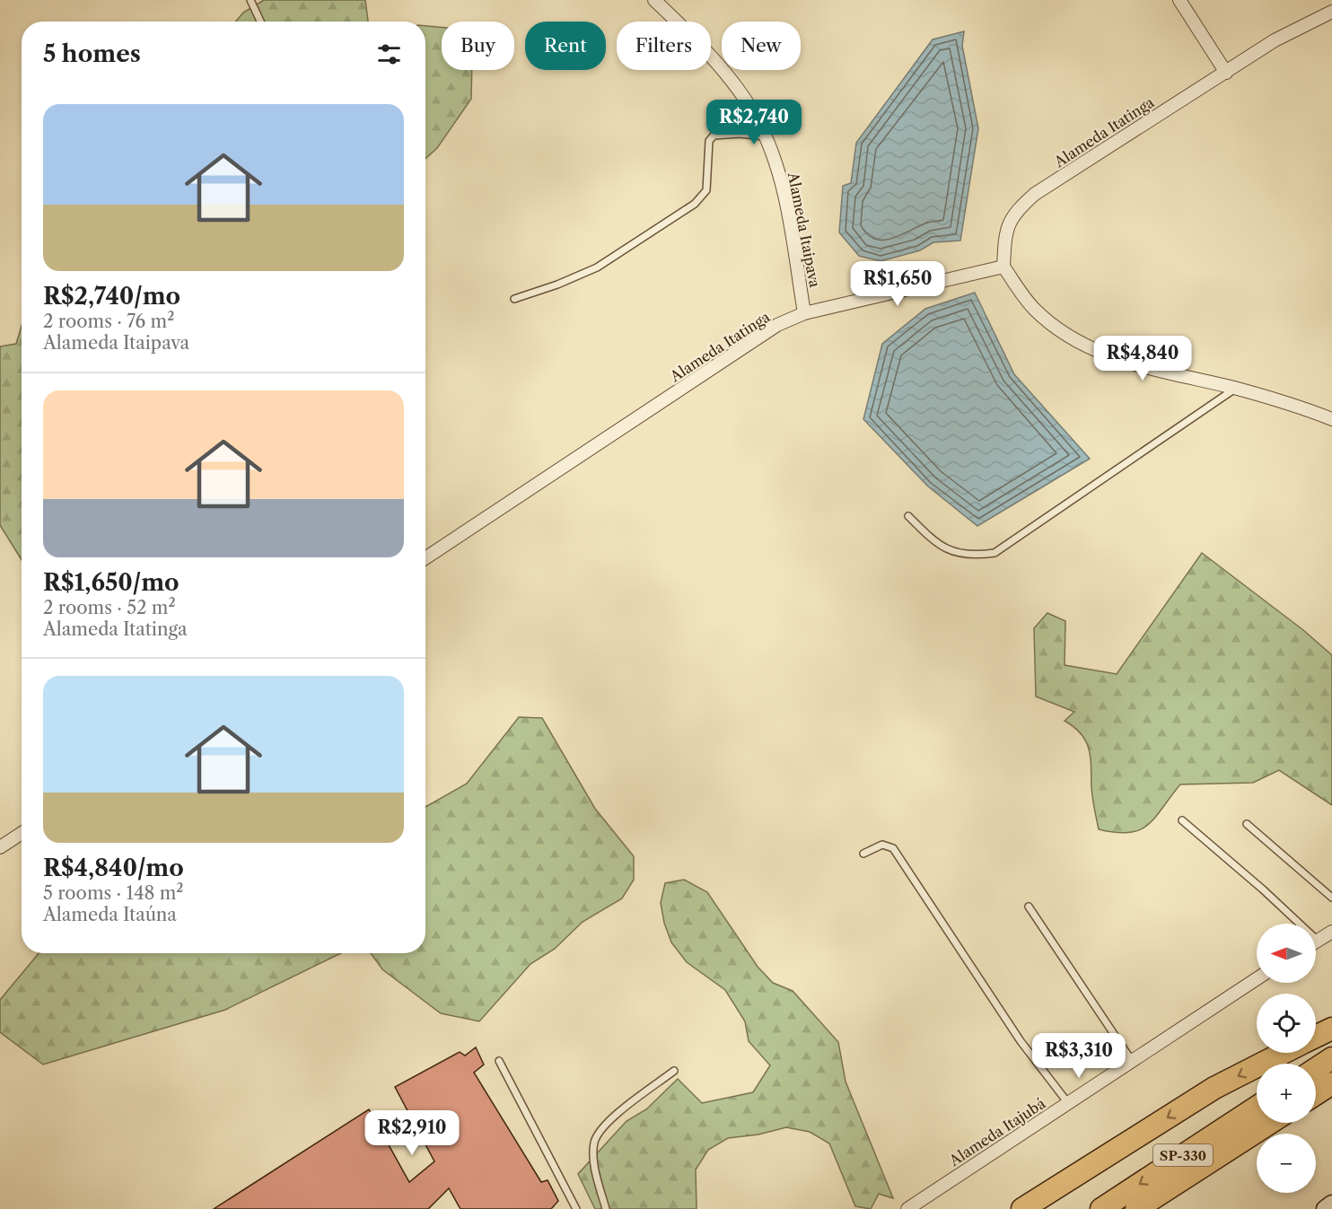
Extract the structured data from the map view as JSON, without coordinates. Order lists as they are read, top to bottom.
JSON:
{
  "streets": {
    "highway": ["SP-330"],
    "street": ["Alameda Itatinga", "Alameda Itaipava", "Alameda Itajubá"]
  },
  "crossings": [
    ["Alameda Itatinga", "Alameda Itaipava"]
  ],
  "north": "left",
  "page": {
    "chip": [
      "Buy",
      "Rent",
      "Filters",
      "New"
    ],
    "heading": "5 homes",
    "list": [
      {
        "name": "R$2,740/mo",
        "note": "2 rooms · 76 m² · Alameda Itaipava"
      },
      {
        "name": "R$1,650/mo",
        "note": "2 rooms · 52 m² · Alameda Itatinga"
      },
      {
        "name": "R$4,840/mo",
        "note": "5 rooms · 148 m² · Alameda Itaúna"
      }
    ],
    "price": [
      "R$2,740",
      "R$1,650",
      "R$4,840",
      "R$3,310",
      "R$2,910"
    ],
    "map_buttons": ["+", "−"]
  }
}
